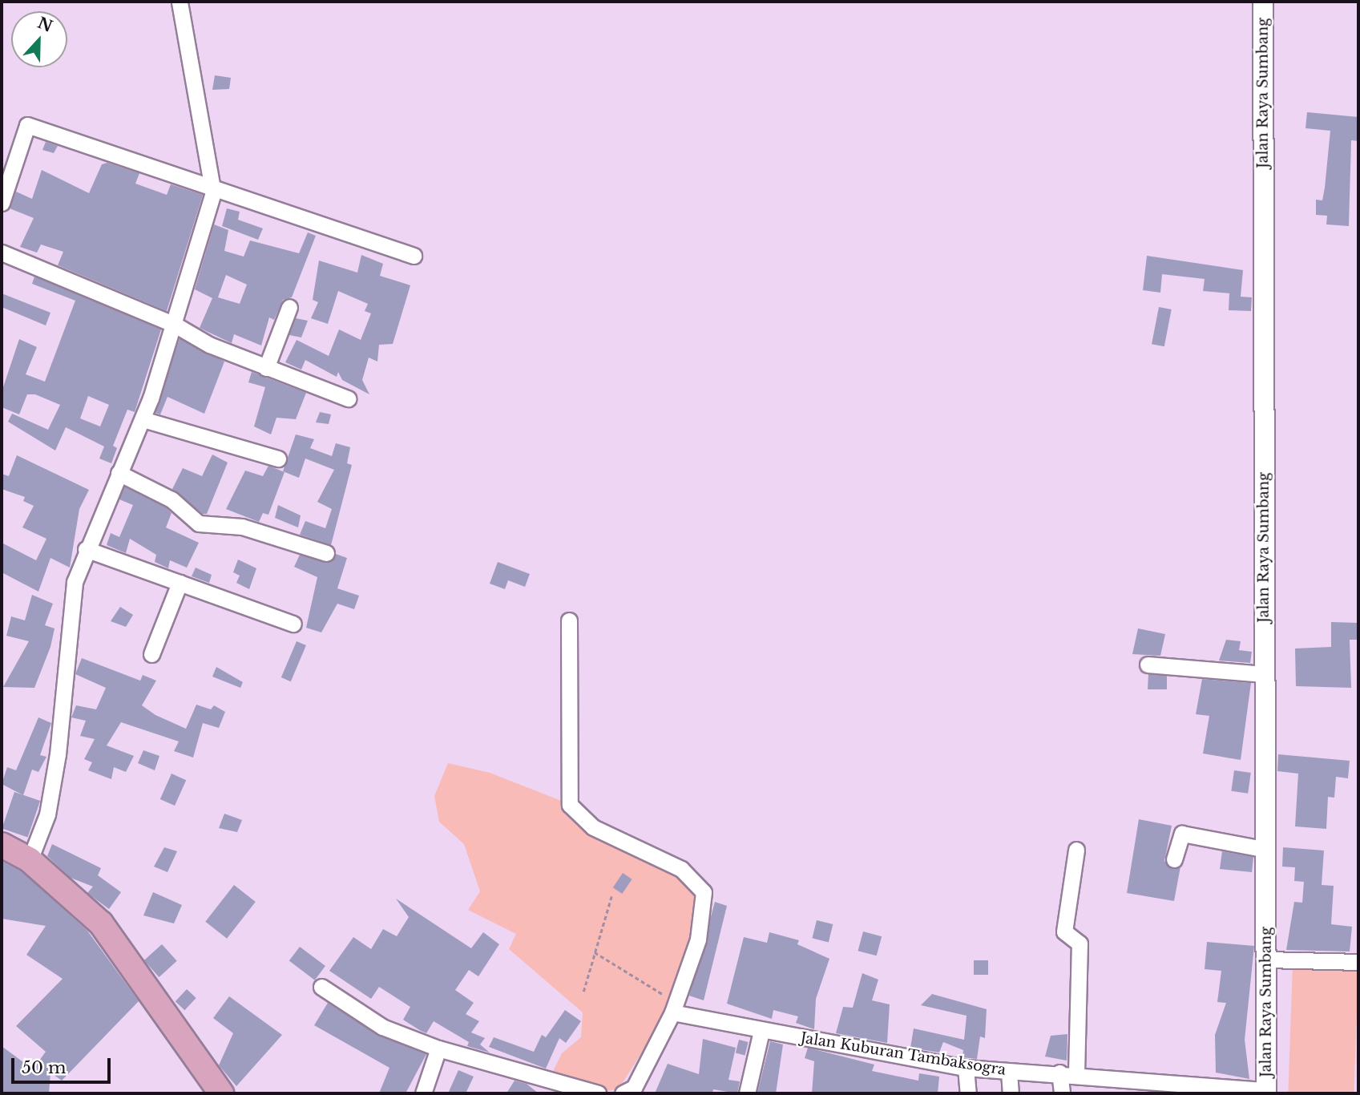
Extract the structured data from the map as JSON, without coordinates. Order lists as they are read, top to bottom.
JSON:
{
  "streets": {
    "street": ["Jalan Raya Sumbang", "Jalan Kuburan Tambaksogra"]
  },
  "crossings": [
    ["Jalan Raya Sumbang", "Jalan Kuburan Tambaksogra"]
  ],
  "scale_bar": "50 m",
  "north": "top"
}
